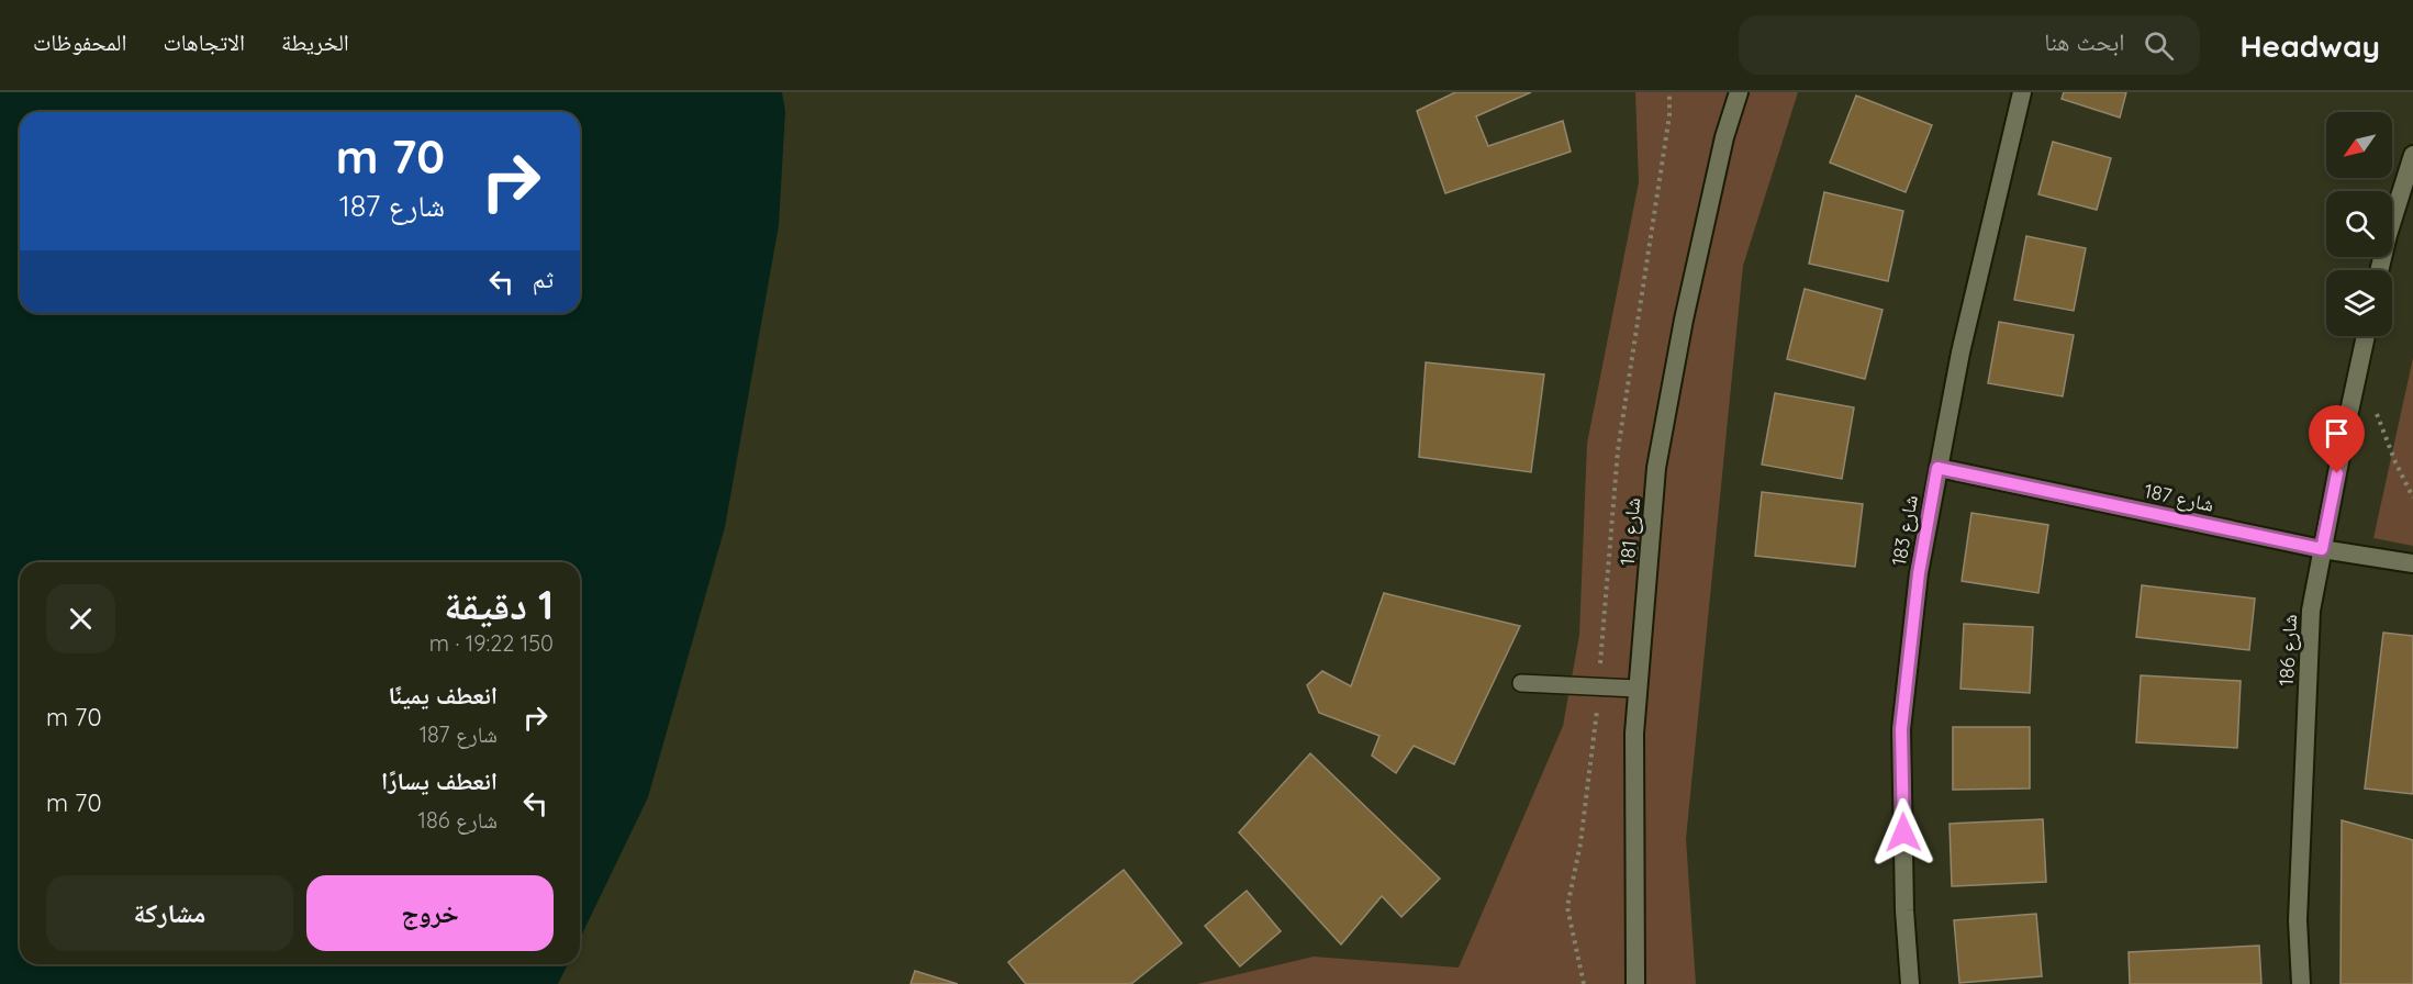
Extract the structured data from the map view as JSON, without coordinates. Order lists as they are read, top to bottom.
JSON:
{
  "streets": {
    "street": [
      "شارع 187",
      "شارع 183",
      "شارع 181",
      "شارع 186"
    ]
  },
  "crossings": [
    ["شارع 187", "شارع 183"],
    ["شارع 187", "شارع 186"]
  ],
  "north": "bottom left",
  "page": {
    "header": "Headway",
    "search": "ابحث هنا",
    "nav": ["الخريطة", "الاتجاهات", "المحفوظات"],
    "turn": ["70 m", "شارع 187"],
    "then": "ثم",
    "heading": ["1 دقيقة", "150 m · 19:22"],
    "list": [
      {
        "name": "انعطف يمينًا",
        "note": "شارع 187",
        "value": "70 m"
      },
      {
        "name": "انعطف يسارًا",
        "note": "شارع 186",
        "value": "70 m"
      }
    ],
    "buttons": ["خروج", "مشاركة"]
  }
}
